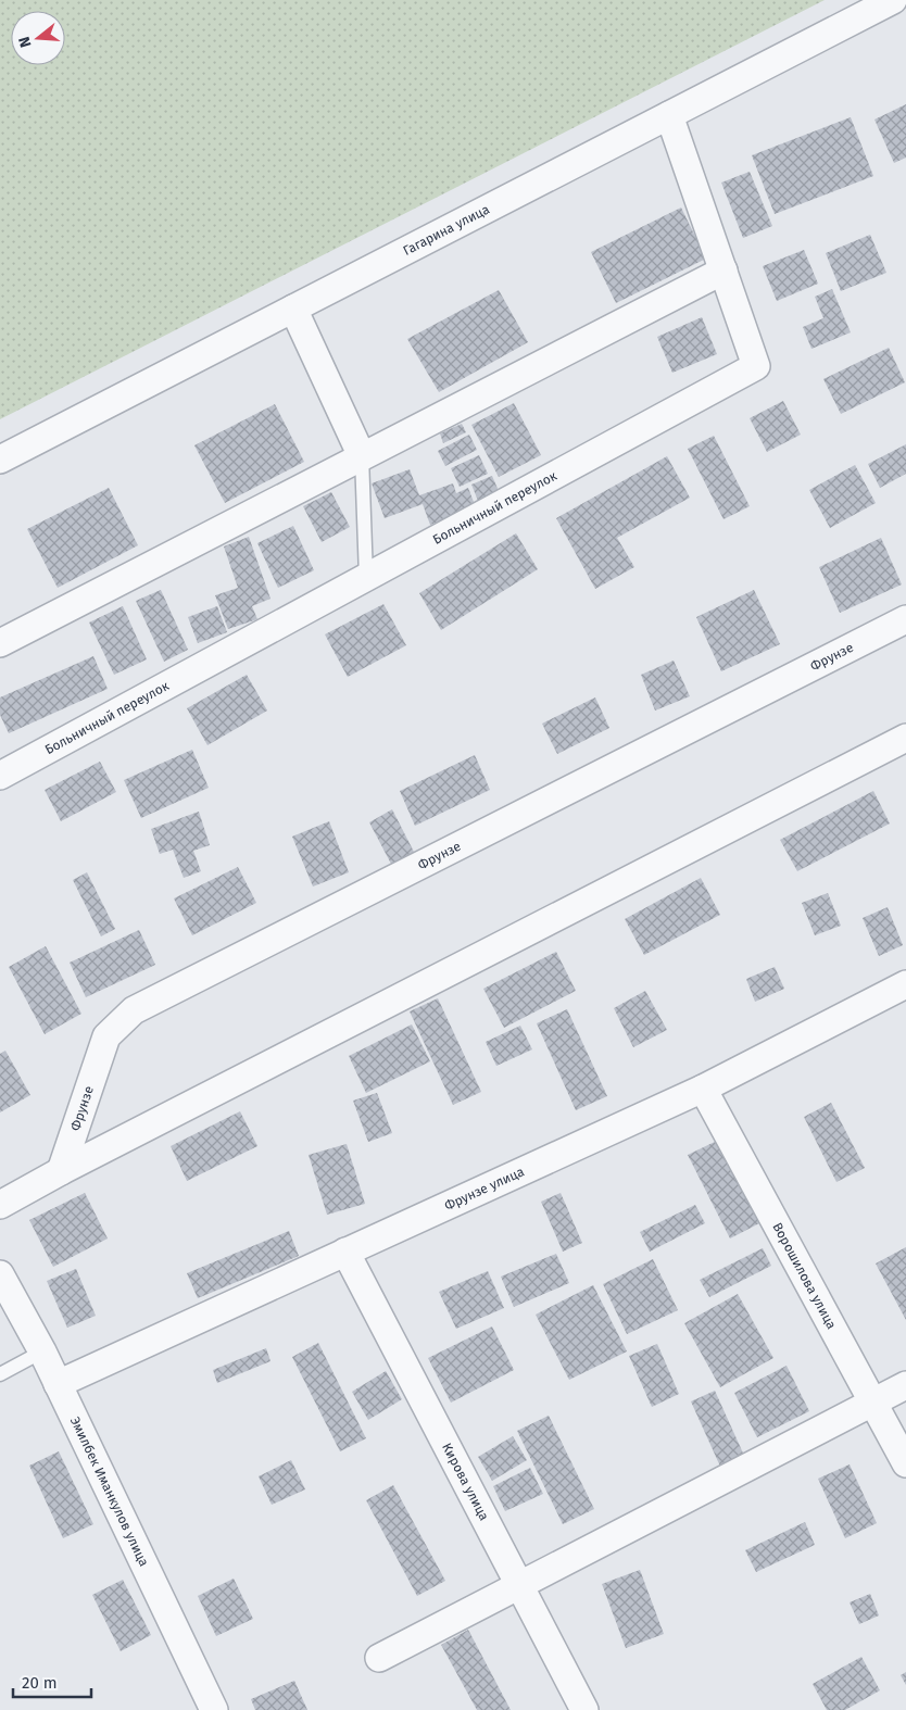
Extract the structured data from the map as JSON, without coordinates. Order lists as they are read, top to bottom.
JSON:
{
  "streets": {
    "street": [
      "Гагарина улица",
      "Больничный переулок",
      "Фрунзе",
      "Фрунзе улица",
      "Ворошилова улица",
      "Кирова улица",
      "Эмилбек Иманкулов улица"
    ]
  },
  "crossings": [
    ["Гагарина улица", "Больничный переулок"],
    ["Фрунзе улица", "Ворошилова улица"],
    ["Фрунзе улица", "Кирова улица"],
    ["Фрунзе улица", "Эмилбек Иманкулов улица"]
  ],
  "scale_bar": "20 m",
  "north": "left"
}
